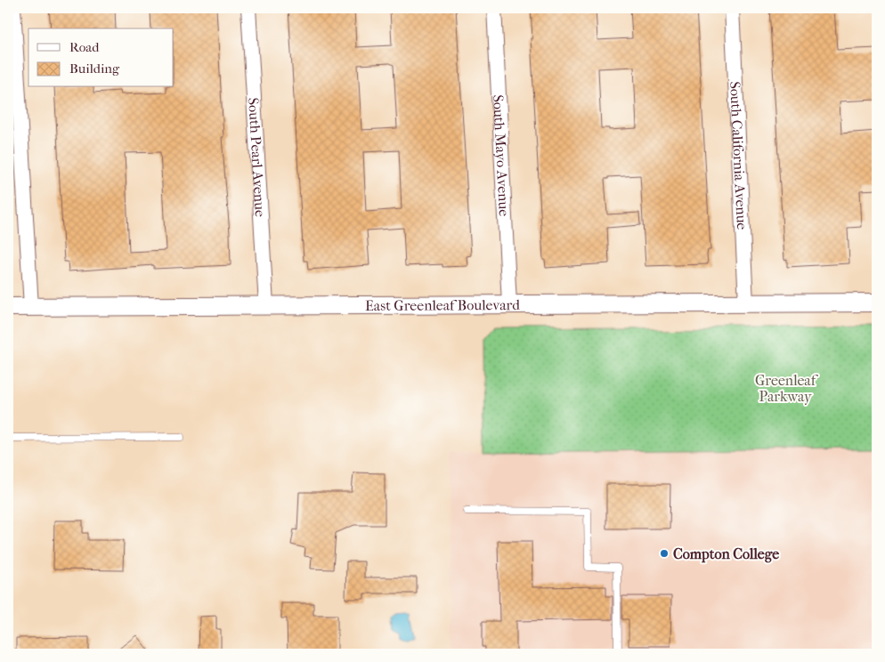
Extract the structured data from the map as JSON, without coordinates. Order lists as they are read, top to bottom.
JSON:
{
  "streets": {
    "street": [
      "South Mayo Avenue",
      "South California Avenue",
      "South Pearl Avenue",
      "East Greenleaf Boulevard"
    ]
  },
  "crossings": [
    ["South Mayo Avenue", "East Greenleaf Boulevard"],
    ["South California Avenue", "East Greenleaf Boulevard"],
    ["South Pearl Avenue", "East Greenleaf Boulevard"]
  ],
  "parks": ["Greenleaf Parkway"],
  "places": ["Compton College"],
  "legend": ["Road", "Building"]
}
